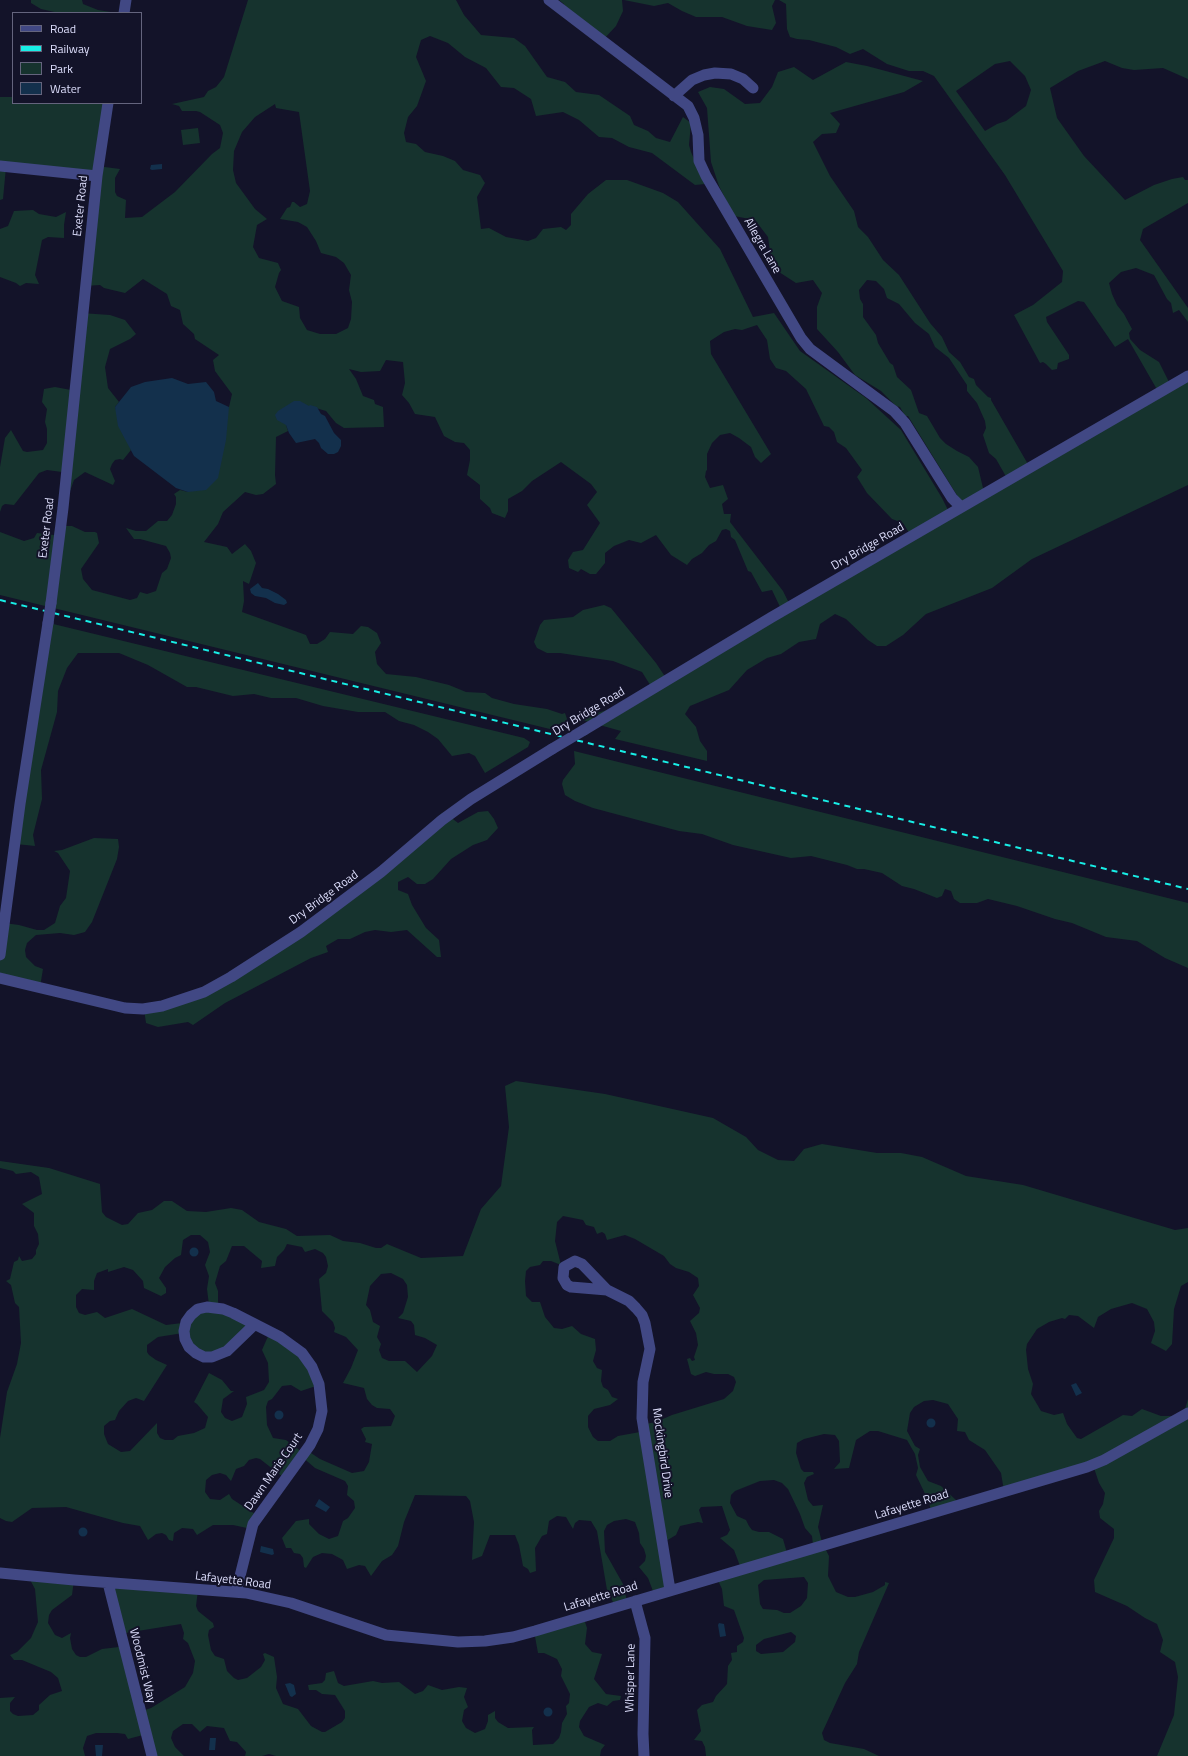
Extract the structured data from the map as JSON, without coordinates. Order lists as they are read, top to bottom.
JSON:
{
  "streets": {
    "street": [
      "Exeter Road",
      "Allegra Lane",
      "Dry Bridge Road",
      "Mockingbird Drive",
      "Dawn Marie Court",
      "Lafayette Road",
      "Woodmist Way",
      "Whisper Lane"
    ]
  },
  "crossings": [
    ["Allegra Lane", "Dry Bridge Road"],
    ["Mockingbird Drive", "Lafayette Road"],
    ["Dawn Marie Court", "Lafayette Road"],
    ["Lafayette Road", "Woodmist Way"],
    ["Lafayette Road", "Whisper Lane"]
  ],
  "legend": [
    "Road",
    "Railway",
    "Park",
    "Water"
  ]
}
